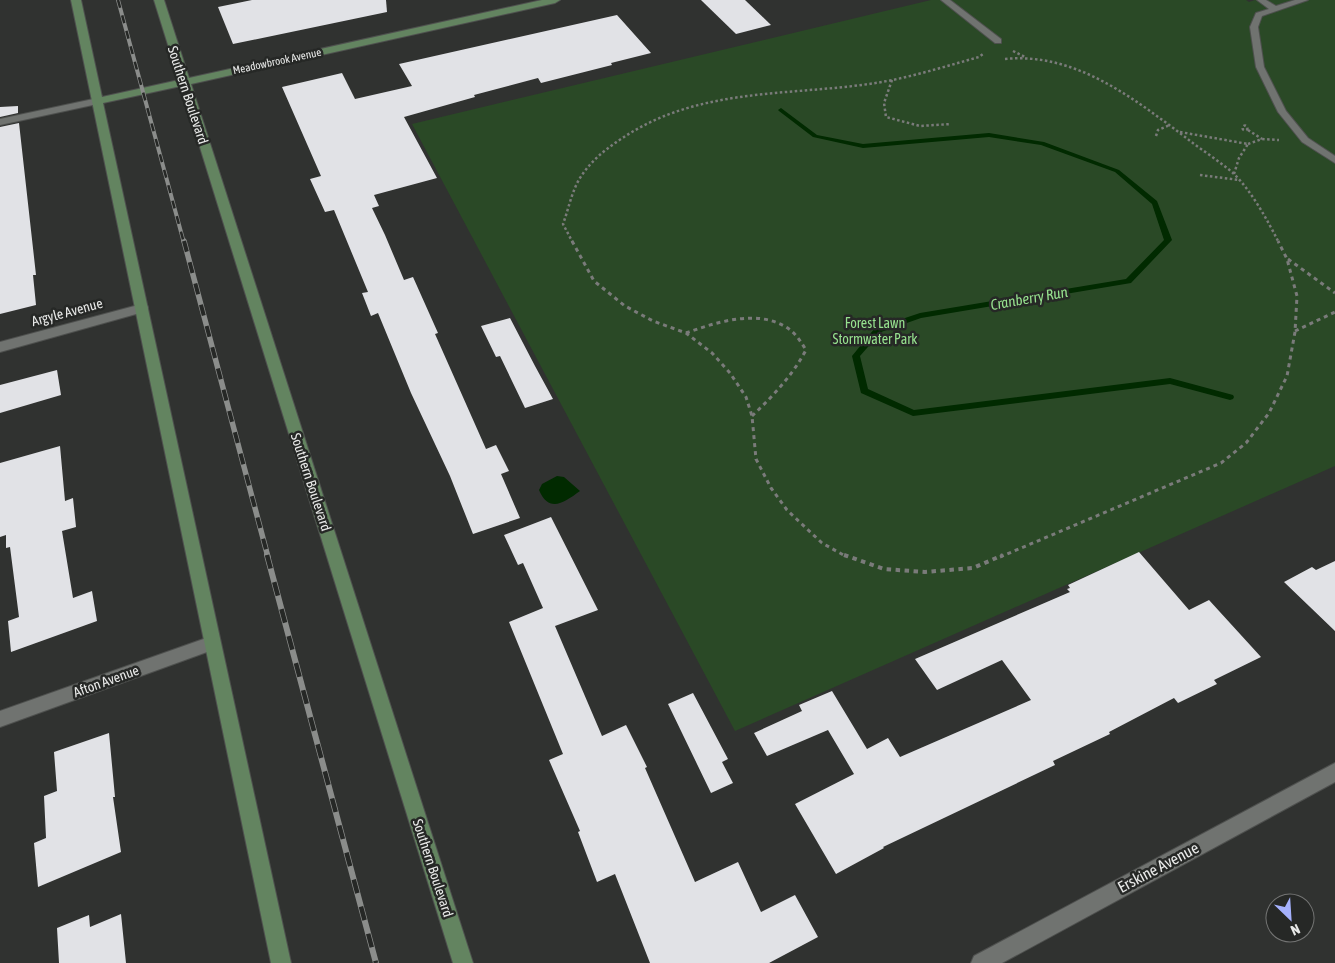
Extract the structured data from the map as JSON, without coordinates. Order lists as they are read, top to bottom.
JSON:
{
  "streets": {
    "street": [
      "Meadowbrook Avenue",
      "Southern Boulevard",
      "Argyle Avenue",
      "Afton Avenue",
      "Erskine Avenue"
    ]
  },
  "crossings": [
    ["Meadowbrook Avenue", "Southern Boulevard"]
  ],
  "water": ["Cranberry Run"],
  "parks": ["Forest Lawn Stormwater Park"],
  "north": "bottom right"
}
